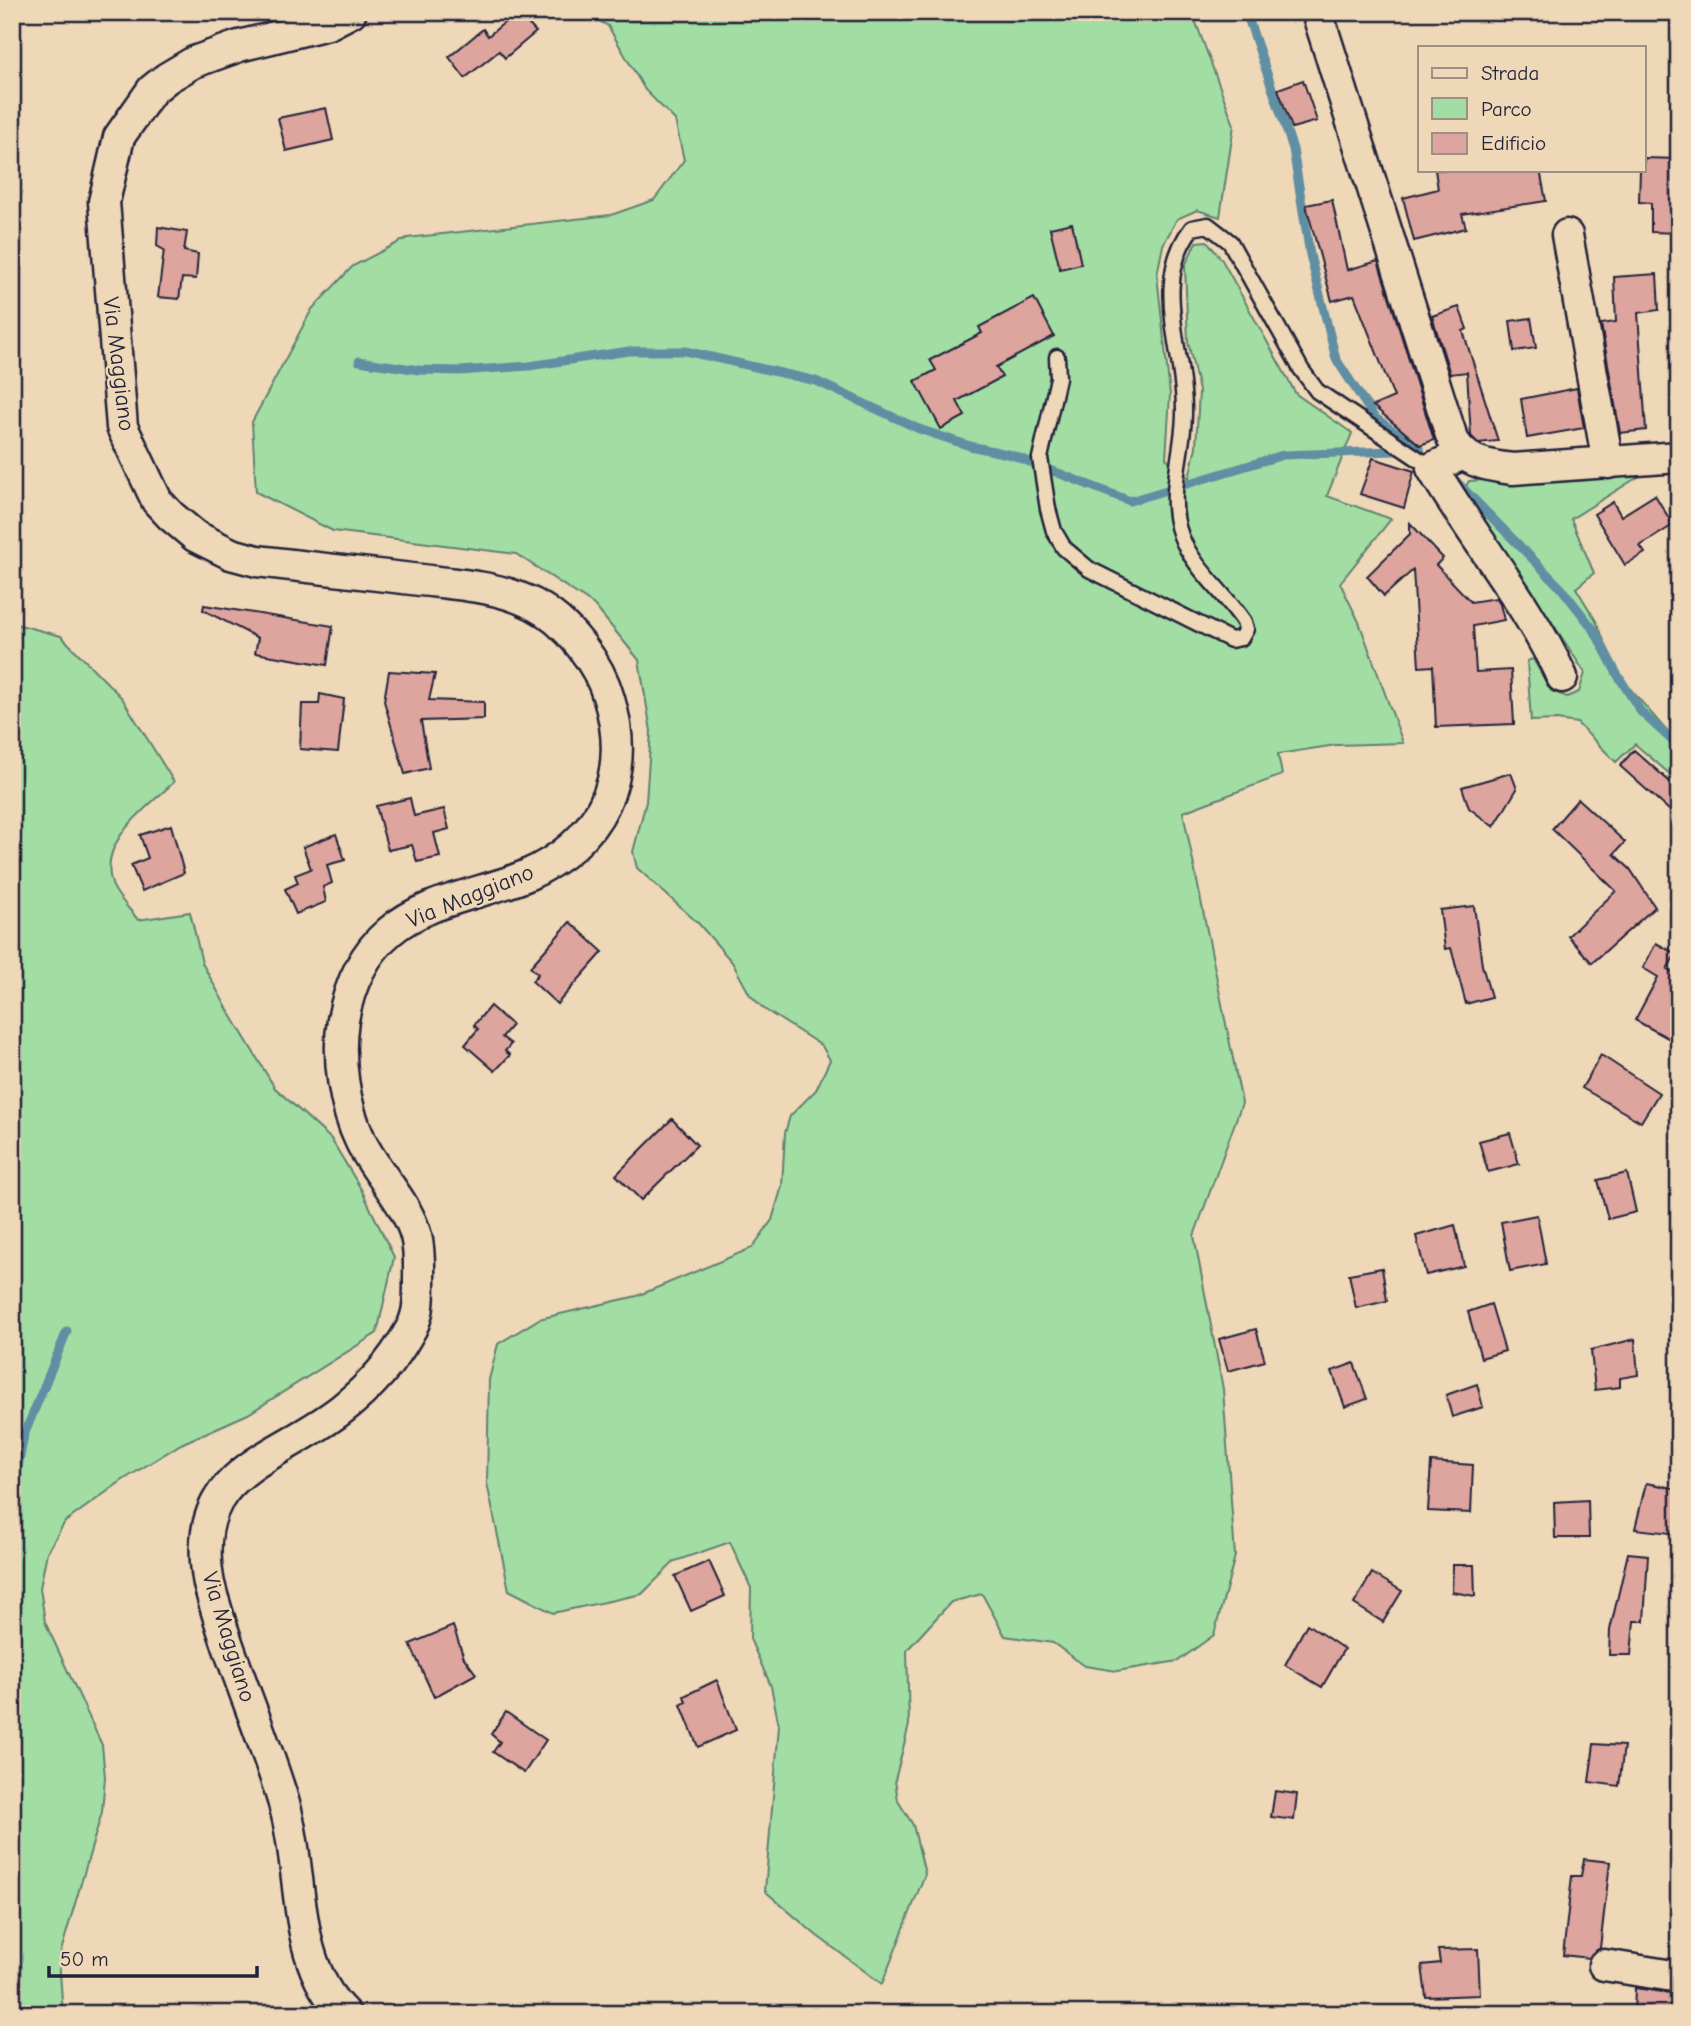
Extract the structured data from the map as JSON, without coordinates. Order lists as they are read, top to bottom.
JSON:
{
  "streets": {
    "street": ["Via Maggiano"]
  },
  "legend": ["Strada", "Parco", "Edificio"],
  "scale_bar": "50 m"
}
